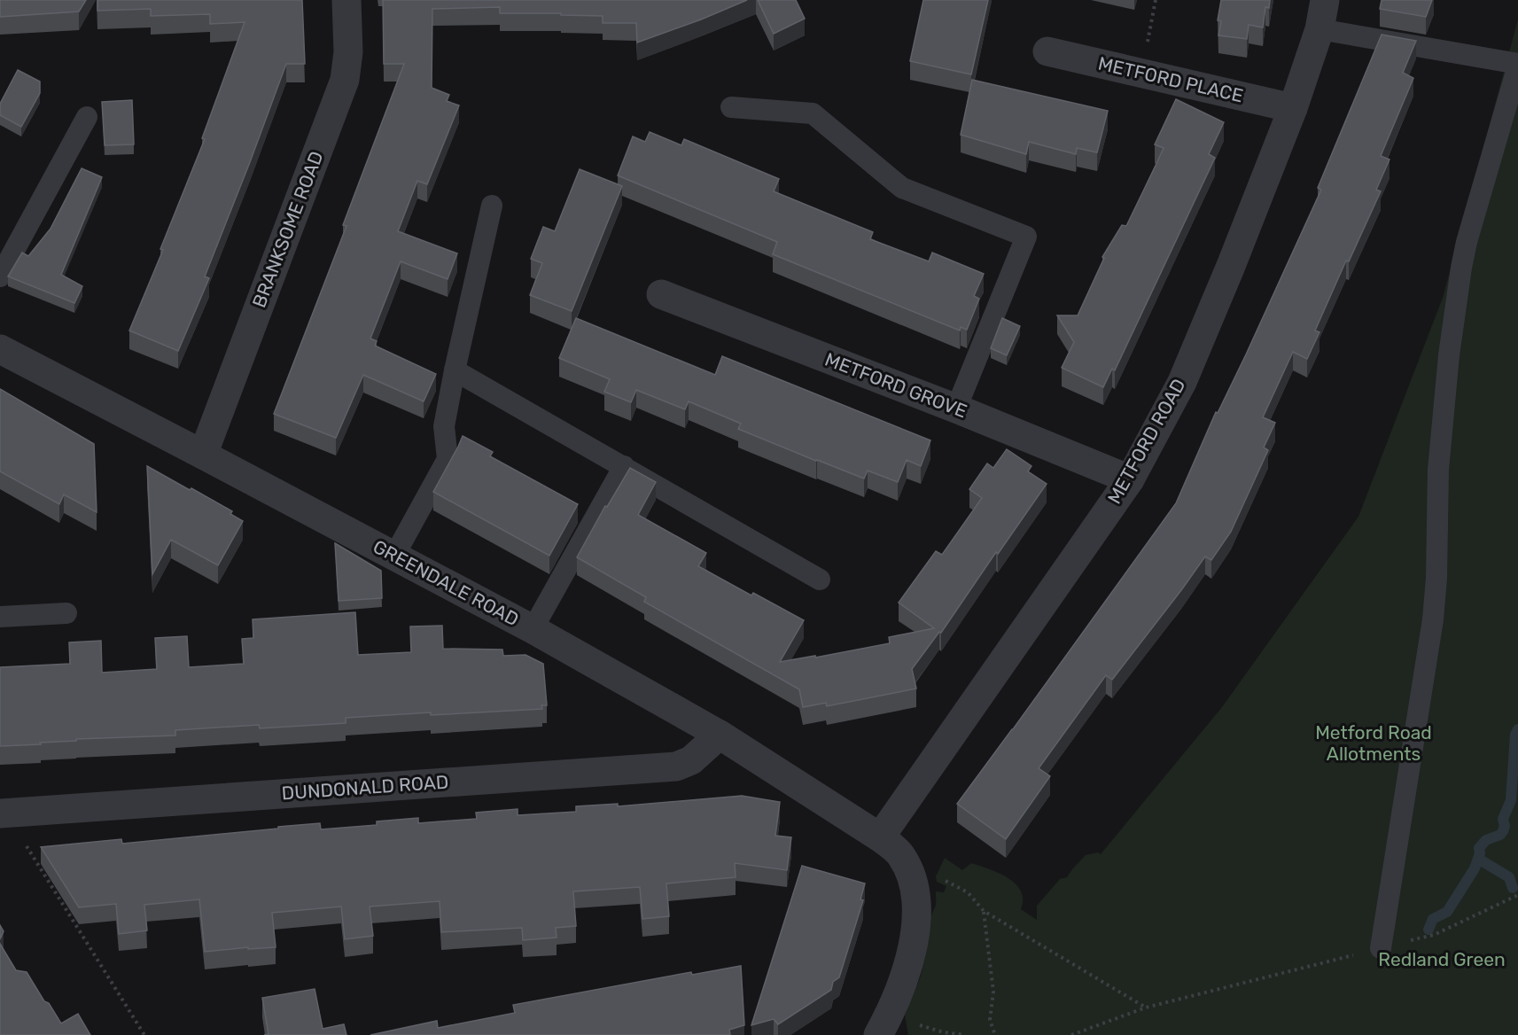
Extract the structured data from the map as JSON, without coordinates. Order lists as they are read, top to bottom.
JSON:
{
  "streets": {
    "street": [
      "METFORD PLACE",
      "BRANKSOME ROAD",
      "METFORD GROVE",
      "METFORD ROAD",
      "GREENDALE ROAD",
      "DUNDONALD ROAD"
    ]
  },
  "crossings": [
    ["METFORD PLACE", "METFORD ROAD"],
    ["BRANKSOME ROAD", "GREENDALE ROAD"],
    ["METFORD GROVE", "METFORD ROAD"],
    ["METFORD ROAD", "GREENDALE ROAD"],
    ["GREENDALE ROAD", "DUNDONALD ROAD"]
  ],
  "parks": ["Metford Road Allotments", "Redland Green"]
}
